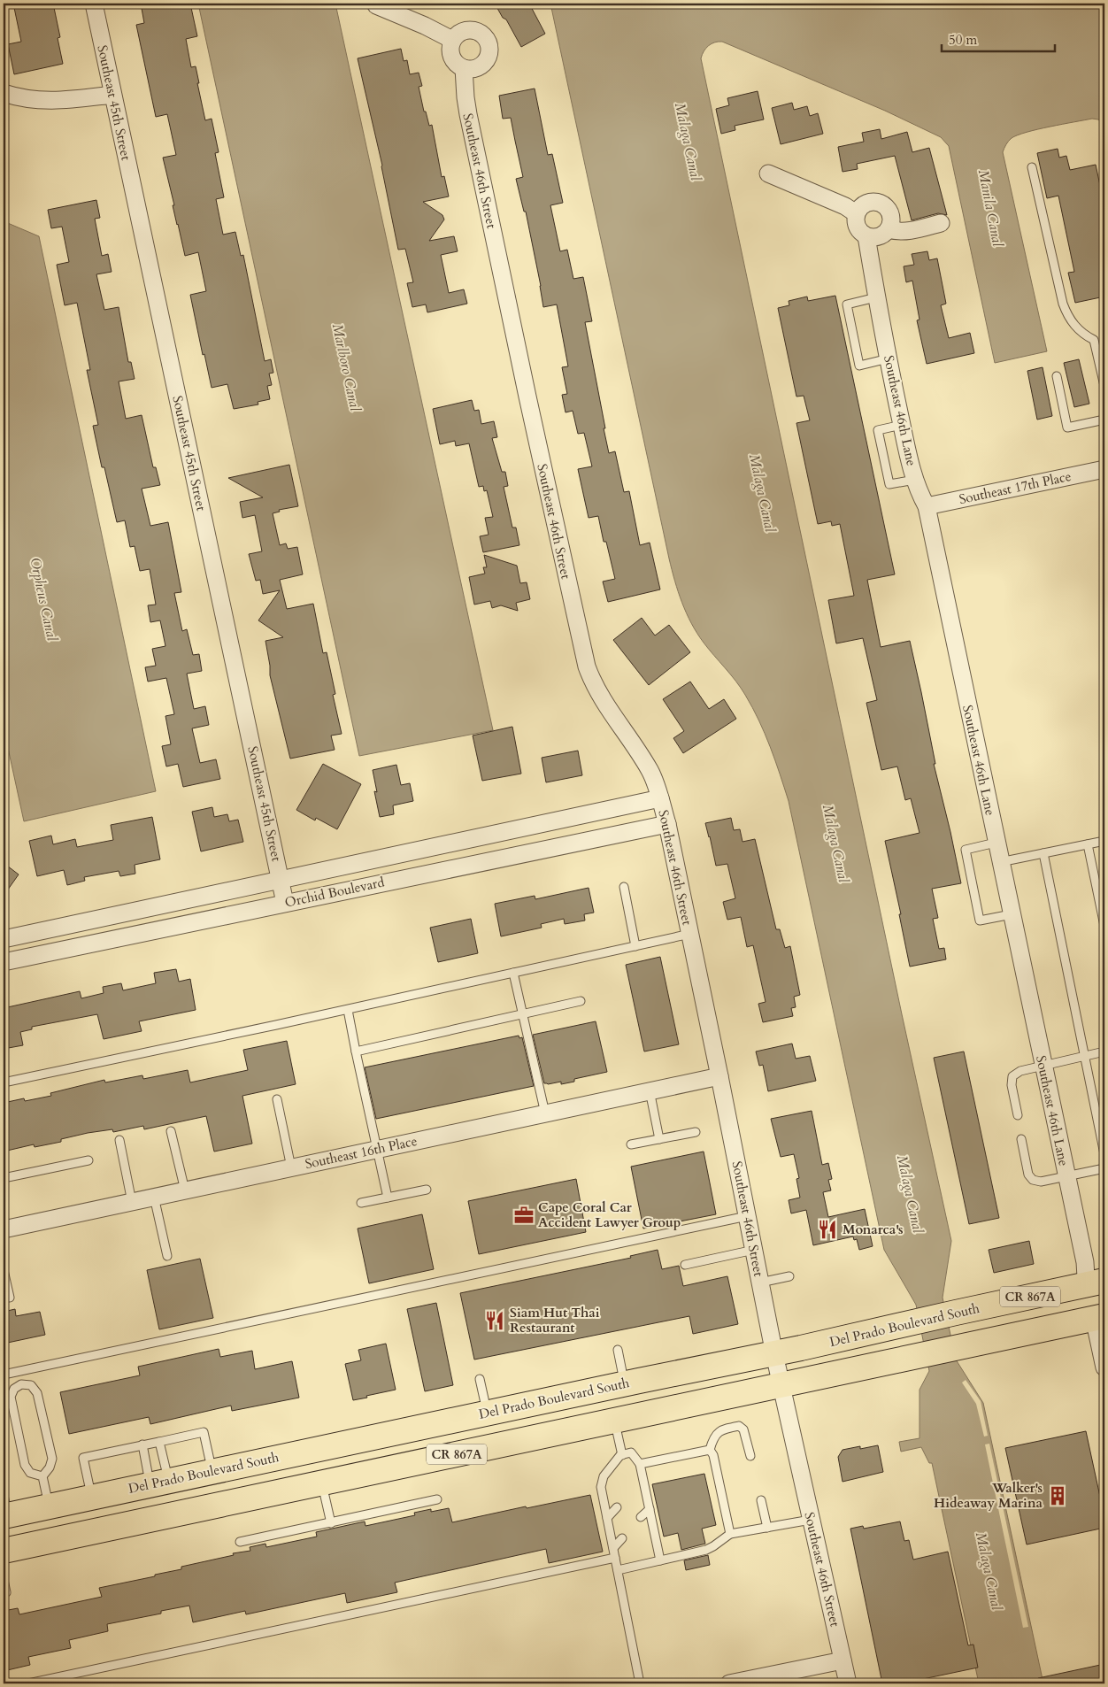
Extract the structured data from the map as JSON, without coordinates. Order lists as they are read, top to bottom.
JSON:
{
  "streets": {
    "main road": ["CR 867A", "Del Prado Boulevard South"],
    "street": [
      "Southeast 45th Street",
      "Southeast 46th Street",
      "Southeast 46th Lane",
      "Southeast 17th Place",
      "Orchid Boulevard",
      "Southeast 16th Place"
    ]
  },
  "crossings": [
    ["Southeast 45th Street", "Orchid Boulevard"],
    ["Southeast 46th Street", "Orchid Boulevard"],
    ["Southeast 46th Street", "Southeast 16th Place"],
    ["Southeast 46th Street", "CR 867A"],
    ["Southeast 46th Street", "Del Prado Boulevard South"],
    ["Southeast 46th Lane", "Southeast 17th Place"],
    ["Southeast 46th Lane", "Del Prado Boulevard South"]
  ],
  "water": [
    "Malaga Canal",
    "Manila Canal",
    "Marlboro Canal",
    "Orpheus Canal"
  ],
  "places": {
    "office": ["Cape Coral Car Accident Lawyer Group"],
    "restaurant": ["Monarca's", "Siam Hut Thai Restaurant"],
    "building": ["Walker's Hideaway Marina"]
  },
  "scale_bar": "50 m"
}
